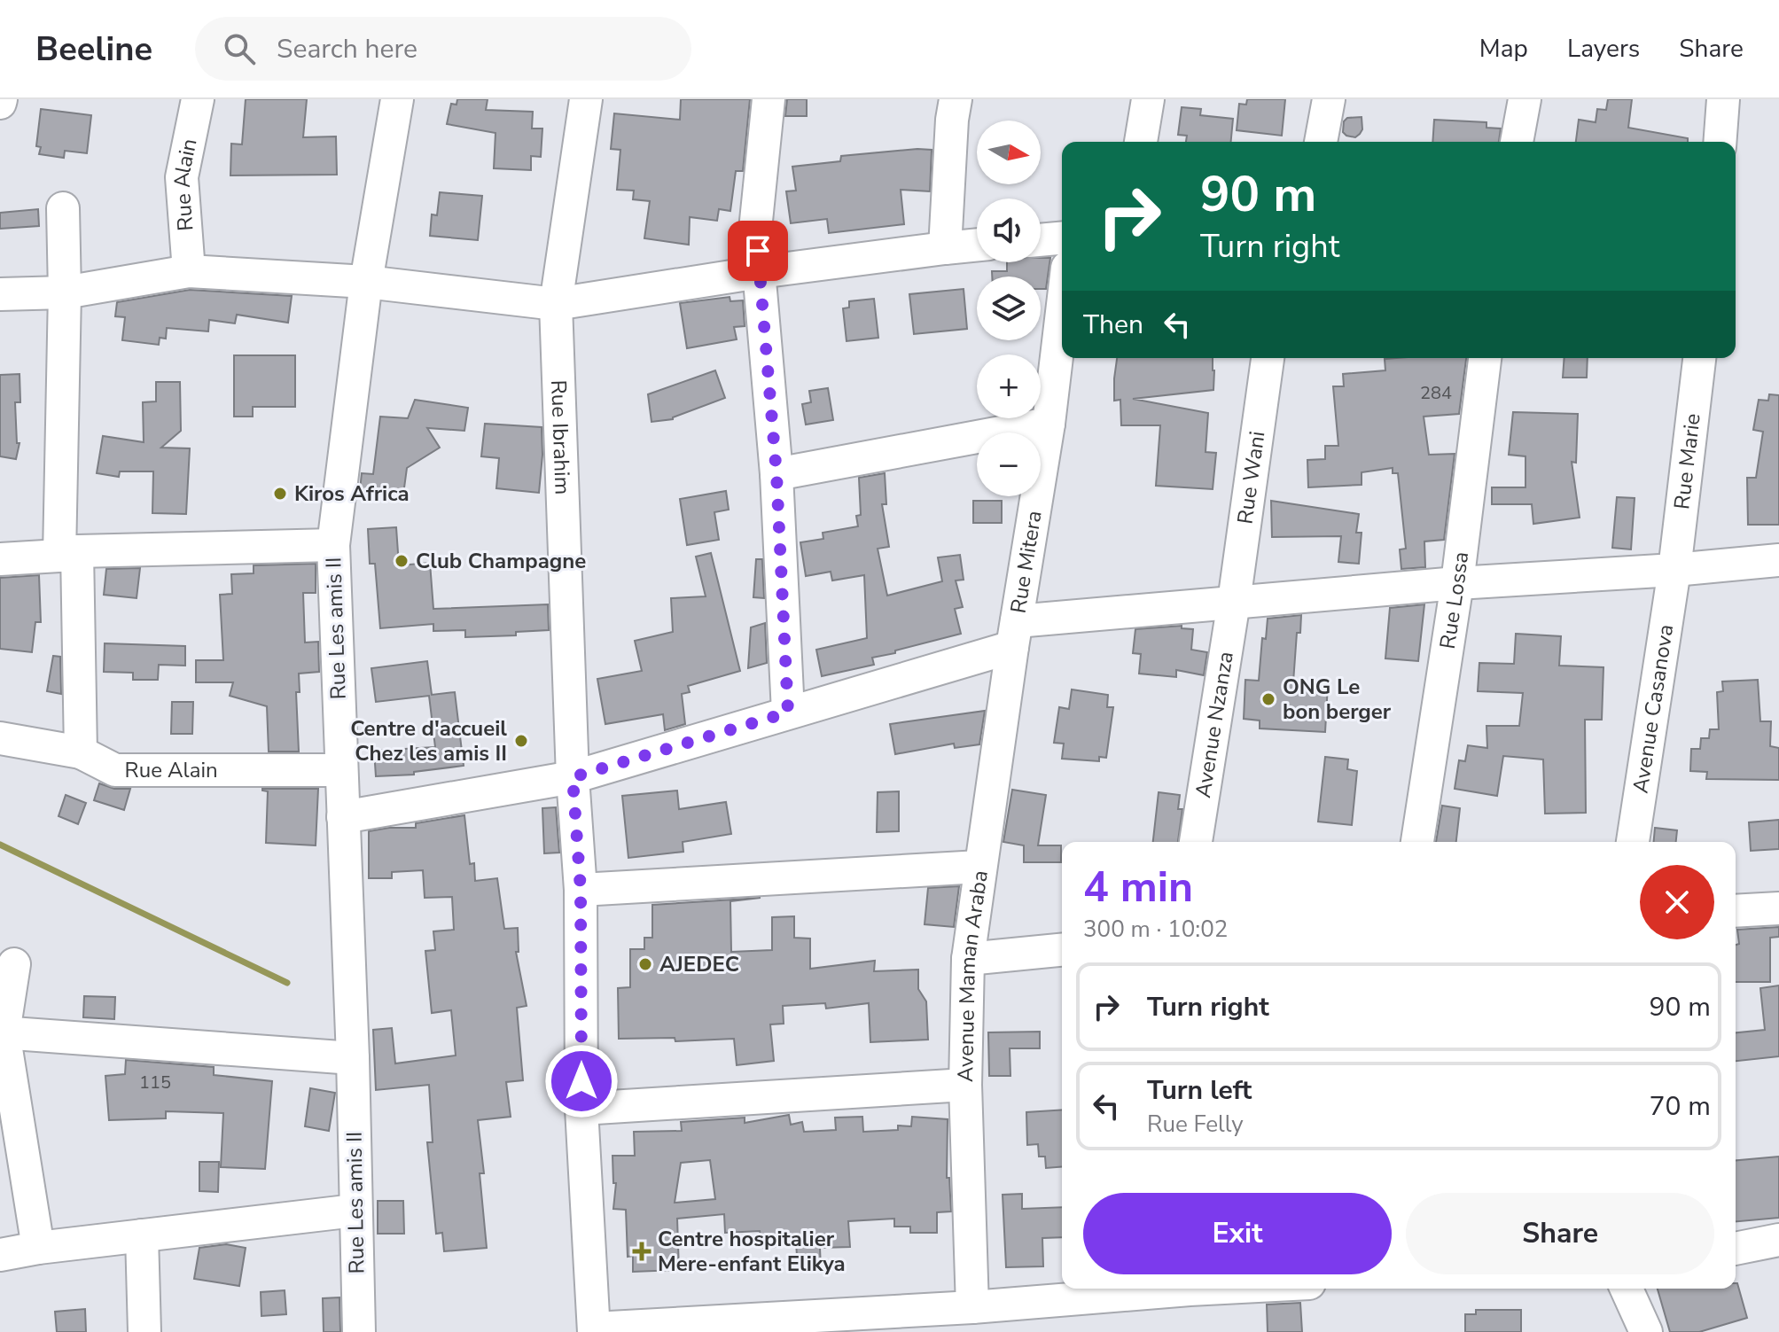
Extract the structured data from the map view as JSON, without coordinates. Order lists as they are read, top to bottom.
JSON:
{
  "streets": {
    "street": [
      "Rue Alain",
      "Rue Ibrahim",
      "Rue Marie",
      "Rue Wani",
      "Rue Mitera",
      "Rue Lossa",
      "Rue Les amis II",
      "Avenue Casanova",
      "Avenue Nzanza",
      "Avenue Maman Araba"
    ]
  },
  "crossings": [
    ["Rue Alain", "Rue Les amis II"],
    ["Rue Marie", "Avenue Casanova"],
    ["Rue Wani", "Avenue Nzanza"],
    ["Rue Mitera", "Avenue Maman Araba"]
  ],
  "places": {
    "other": [
      "Kiros Africa",
      "Club Champagne",
      "ONG Le bon berger",
      "Centre d'accueil Chez les amis II",
      "AJEDEC"
    ],
    "health": ["Centre hospitalier Mere-enfant Elikya"]
  },
  "house_numbers": ["284", "115"],
  "north": "right",
  "page": {
    "header": "Beeline",
    "search": "Search here",
    "nav": ["Map", "Layers", "Share"],
    "map_buttons": ["+", "−"],
    "turn": ["90 m", "Turn right"],
    "then": "Then",
    "heading": ["4 min", "300 m · 10:02"],
    "list": [
      {
        "name": "Turn right",
        "value": "90 m"
      },
      {
        "name": "Turn left",
        "note": "Rue Felly",
        "value": "70 m"
      }
    ],
    "buttons": ["Exit", "Share"]
  }
}
